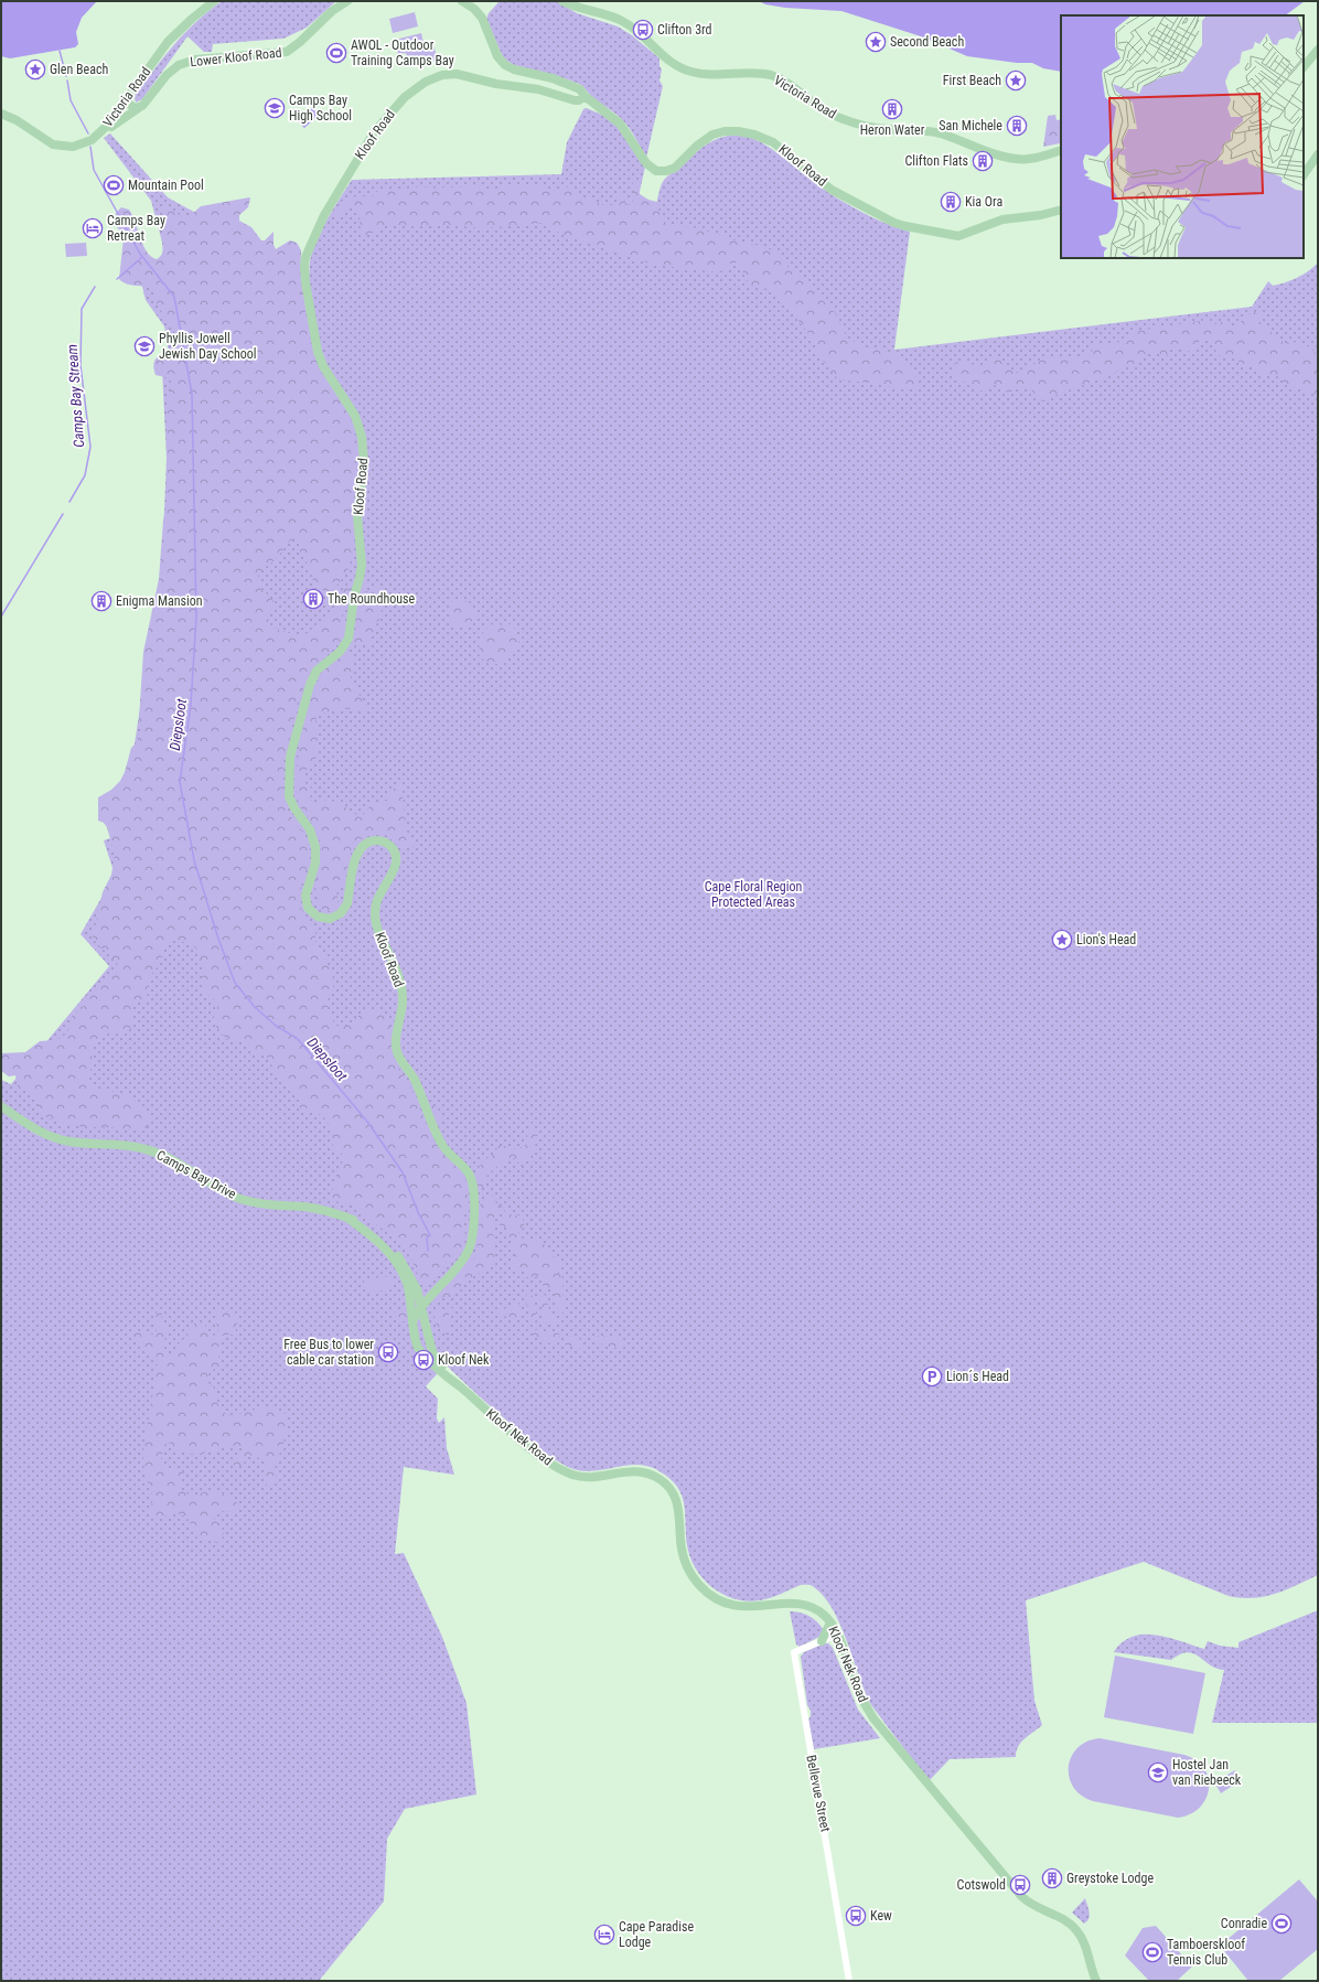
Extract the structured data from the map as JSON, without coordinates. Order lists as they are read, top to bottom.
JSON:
{
  "streets": {
    "main road": [
      "Lower Kloof Road",
      "Victoria Road",
      "Kloof Road",
      "Camps Bay Drive",
      "Kloof Nek Road"
    ],
    "street": ["Bellevue Street"]
  },
  "crossings": [
    ["Lower Kloof Road", "Victoria Road"],
    ["Kloof Road", "Camps Bay Drive"],
    ["Camps Bay Drive", "Kloof Nek Road"],
    ["Kloof Nek Road", "Bellevue Street"]
  ],
  "water": ["Camps Bay Stream", "Diepsloot"],
  "parks": ["Cape Floral Region Protected Areas"],
  "places": {
    "bus stop": [
      "Clifton 3rd",
      "Free Bus to lower cable car station",
      "Kloof Nek",
      "Cotswold",
      "Kew"
    ],
    "place": [
      "Second Beach",
      "Glen Beach",
      "First Beach",
      "Lion's Head"
    ],
    "sports": [
      "AWOL - Outdoor Training Camps Bay",
      "Mountain Pool",
      "Conradie",
      "Tamboerskloof Tennis Club"
    ],
    "school or university": ["Camps Bay High School", "Phyllis Jowell Jewish Day School", "Hostel Jan van Riebeeck"],
    "building": [
      "Heron Water",
      "San Michele",
      "Clifton Flats",
      "Kia Ora",
      "The Roundhouse",
      "Enigma Mansion",
      "Greystoke Lodge"
    ],
    "hotel": ["Camps Bay Retreat", "Cape Paradise Lodge"],
    "parking": ["Lion´s Head"]
  }
}
